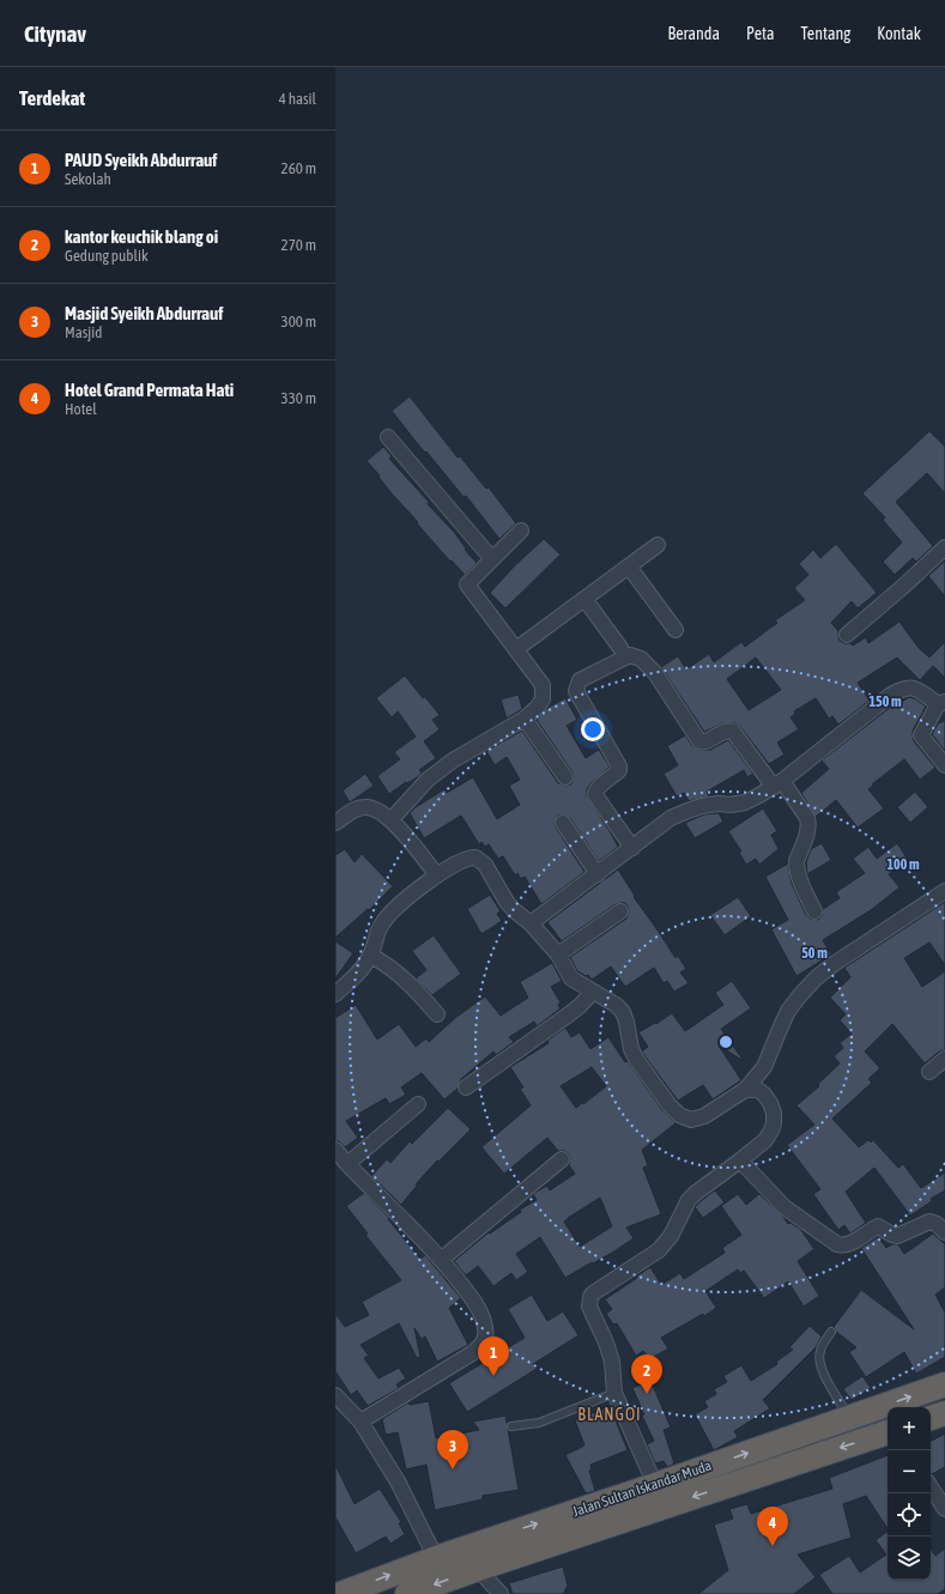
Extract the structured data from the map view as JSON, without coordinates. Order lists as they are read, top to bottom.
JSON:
{
  "streets": {
    "highway": ["Jalan Sultan Iskandar Muda"]
  },
  "districts": ["BLANGOI"],
  "page": {
    "header": "Citynav",
    "nav": [
      "Beranda",
      "Peta",
      "Tentang",
      "Kontak"
    ],
    "heading": ["Terdekat", "4 hasil"],
    "list": [
      {
        "mark": "1",
        "name": "PAUD Syeikh Abdurrauf",
        "note": "Sekolah",
        "value": "260 m"
      },
      {
        "mark": "2",
        "name": "kantor keuchik blang oi",
        "note": "Gedung publik",
        "value": "270 m"
      },
      {
        "mark": "3",
        "name": "Masjid Syeikh Abdurrauf",
        "note": "Masjid",
        "value": "300 m"
      },
      {
        "mark": "4",
        "name": "Hotel Grand Permata Hati",
        "note": "Hotel",
        "value": "330 m"
      }
    ],
    "pins": [
      "1",
      "2",
      "3",
      "4"
    ],
    "map_buttons": ["+", "−"]
  },
  "rings": ["150 m", "100 m", "50 m"]
}
